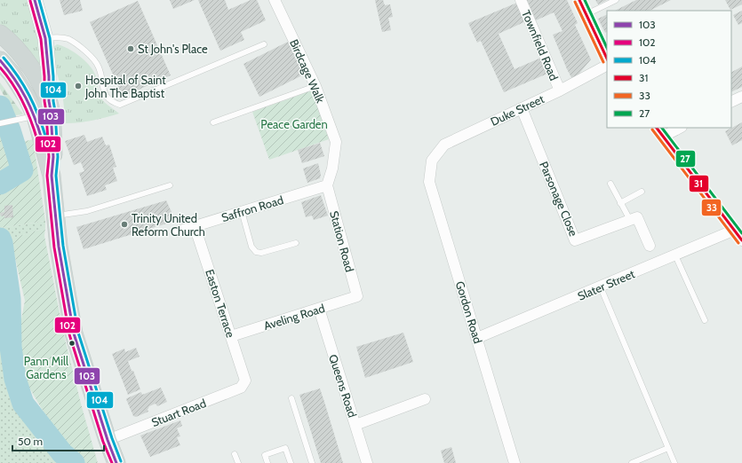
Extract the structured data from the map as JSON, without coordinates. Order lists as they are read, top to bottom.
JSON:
{
  "streets": {
    "street": [
      "Townfield Road",
      "Birdcage Walk",
      "Duke Street",
      "Parsonage Close",
      "Saffron Road",
      "Station Road",
      "Slater Street",
      "Easton Terrace",
      "Gordon Road",
      "Aveling Road",
      "Queens Road",
      "Stuart Road"
    ]
  },
  "crossings": [
    ["Townfield Road", "Duke Street"],
    ["Birdcage Walk", "Saffron Road"],
    ["Birdcage Walk", "Station Road"],
    ["Duke Street", "Parsonage Close"],
    ["Duke Street", "Gordon Road"],
    ["Saffron Road", "Station Road"],
    ["Saffron Road", "Easton Terrace"],
    ["Station Road", "Aveling Road"],
    ["Slater Street", "Gordon Road"],
    ["Easton Terrace", "Aveling Road"],
    ["Easton Terrace", "Stuart Road"],
    ["Aveling Road", "Queens Road"]
  ],
  "parks": ["Peace Garden", "Pann Mill Gardens"],
  "places": ["St John's Place", "Hospital of Saint John The Baptist", "Trinity United Reform Church"],
  "lines": [
    "transit line 103",
    "transit line 104",
    "transit line 31",
    "transit line 27",
    "transit line 102",
    "transit line 33"
  ],
  "legend": [
    "103",
    "102",
    "104",
    "31",
    "33",
    "27"
  ],
  "scale_bar": "50 m"
}
